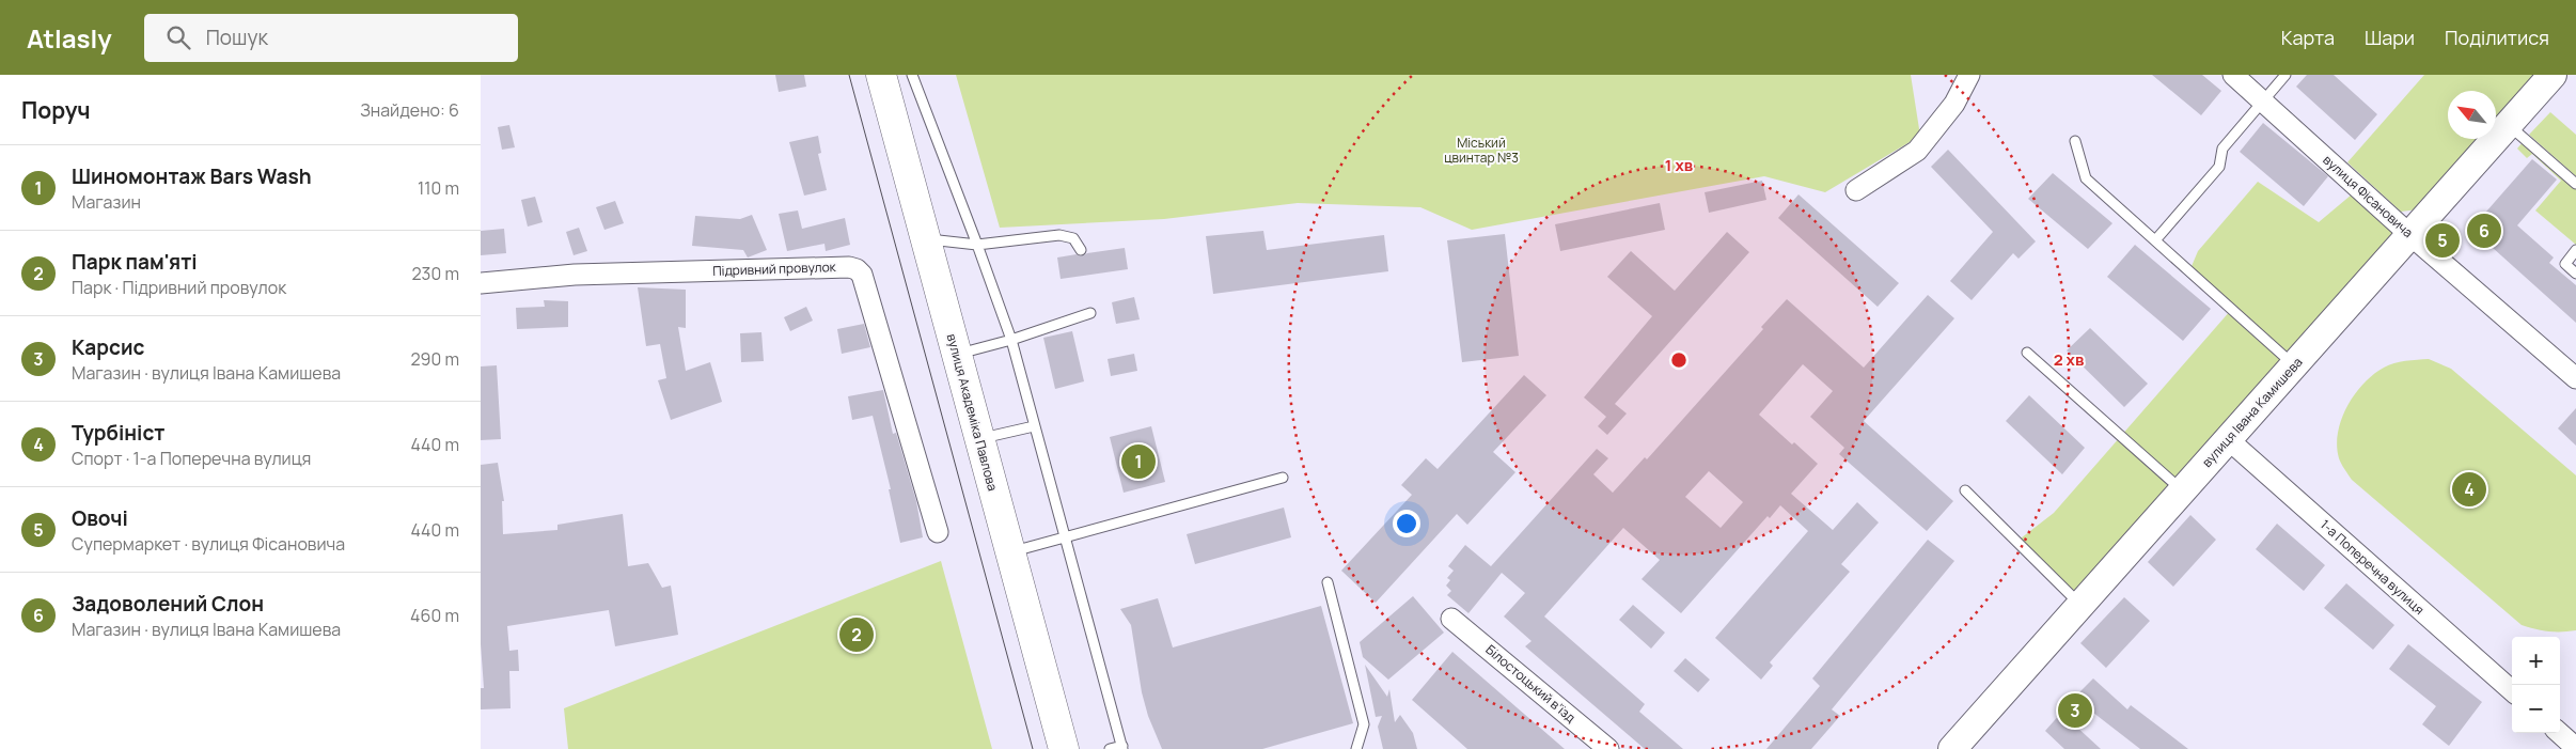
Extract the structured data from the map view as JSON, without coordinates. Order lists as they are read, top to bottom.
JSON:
{
  "streets": {
    "main road": ["вулиця Академіка Павлова"],
    "street": [
      "вулиця Фісановича",
      "Підривний провулок",
      "вулиця Івана Камишева",
      "1-а Поперечна вулиця",
      "Білостоцький в’їзд"
    ]
  },
  "crossings": [
    ["вулиця Фісановича", "вулиця Івана Камишева"],
    ["вулиця Івана Камишева", "1-а Поперечна вулиця"]
  ],
  "parks": ["Міський цвинтар №3"],
  "north": "top left",
  "page": {
    "header": "Atlasly",
    "search": "Пошук",
    "nav": ["Карта", "Шари", "Поділитися"],
    "heading": ["Поруч", "Знайдено: 6"],
    "list": [
      {
        "mark": "1",
        "name": "Шиномонтаж Bars Wash",
        "note": "Магазин",
        "value": "110 m"
      },
      {
        "mark": "2",
        "name": "Парк пам'яті",
        "note": "Парк · Підривний провулок",
        "value": "230 m"
      },
      {
        "mark": "3",
        "name": "Карсис",
        "note": "Магазин · вулиця Івана Камишева",
        "value": "290 m"
      },
      {
        "mark": "4",
        "name": "Турбініст",
        "note": "Спорт · 1-а Поперечна вулиця",
        "value": "440 m"
      },
      {
        "mark": "5",
        "name": "Овочі",
        "note": "Супермаркет · вулиця Фісановича",
        "value": "440 m"
      },
      {
        "mark": "6",
        "name": "Задоволений Слон",
        "note": "Магазин · вулиця Івана Камишева",
        "value": "460 m"
      }
    ],
    "pins": [
      "6",
      "5",
      "1",
      "4",
      "2",
      "3"
    ],
    "map_buttons": ["+", "−"]
  },
  "rings": ["1 хв", "2 хв"]
}
